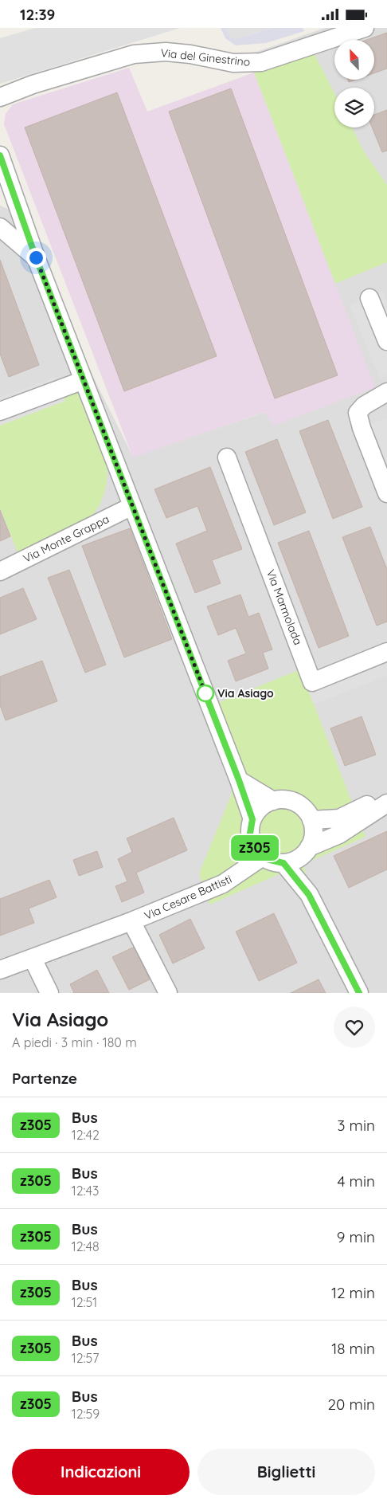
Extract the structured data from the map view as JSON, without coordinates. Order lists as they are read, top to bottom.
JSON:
{
  "streets": {
    "street": [
      "Via del Ginestrino",
      "Via Monte Grappa",
      "Via Marmolada",
      "Via Cesare Battisti"
    ]
  },
  "places": ["Via Asiago"],
  "lines": ["bus line z305"],
  "north": "top left",
  "page": {
    "status": "12:39",
    "on_map": "z305",
    "heading": [
      ["Via Asiago", "A piedi · 3 min · 180 m"],
      "Partenze"
    ],
    "list": [
      {
        "mark": "z305",
        "name": "Bus",
        "note": "12:42",
        "value": "3 min"
      },
      {
        "mark": "z305",
        "name": "Bus",
        "note": "12:43",
        "value": "4 min"
      },
      {
        "mark": "z305",
        "name": "Bus",
        "note": "12:48",
        "value": "9 min"
      },
      {
        "mark": "z305",
        "name": "Bus",
        "note": "12:51",
        "value": "12 min"
      },
      {
        "mark": "z305",
        "name": "Bus",
        "note": "12:57",
        "value": "18 min"
      },
      {
        "mark": "z305",
        "name": "Bus",
        "note": "12:59",
        "value": "20 min"
      }
    ],
    "buttons": ["Indicazioni", "Biglietti"]
  }
}
